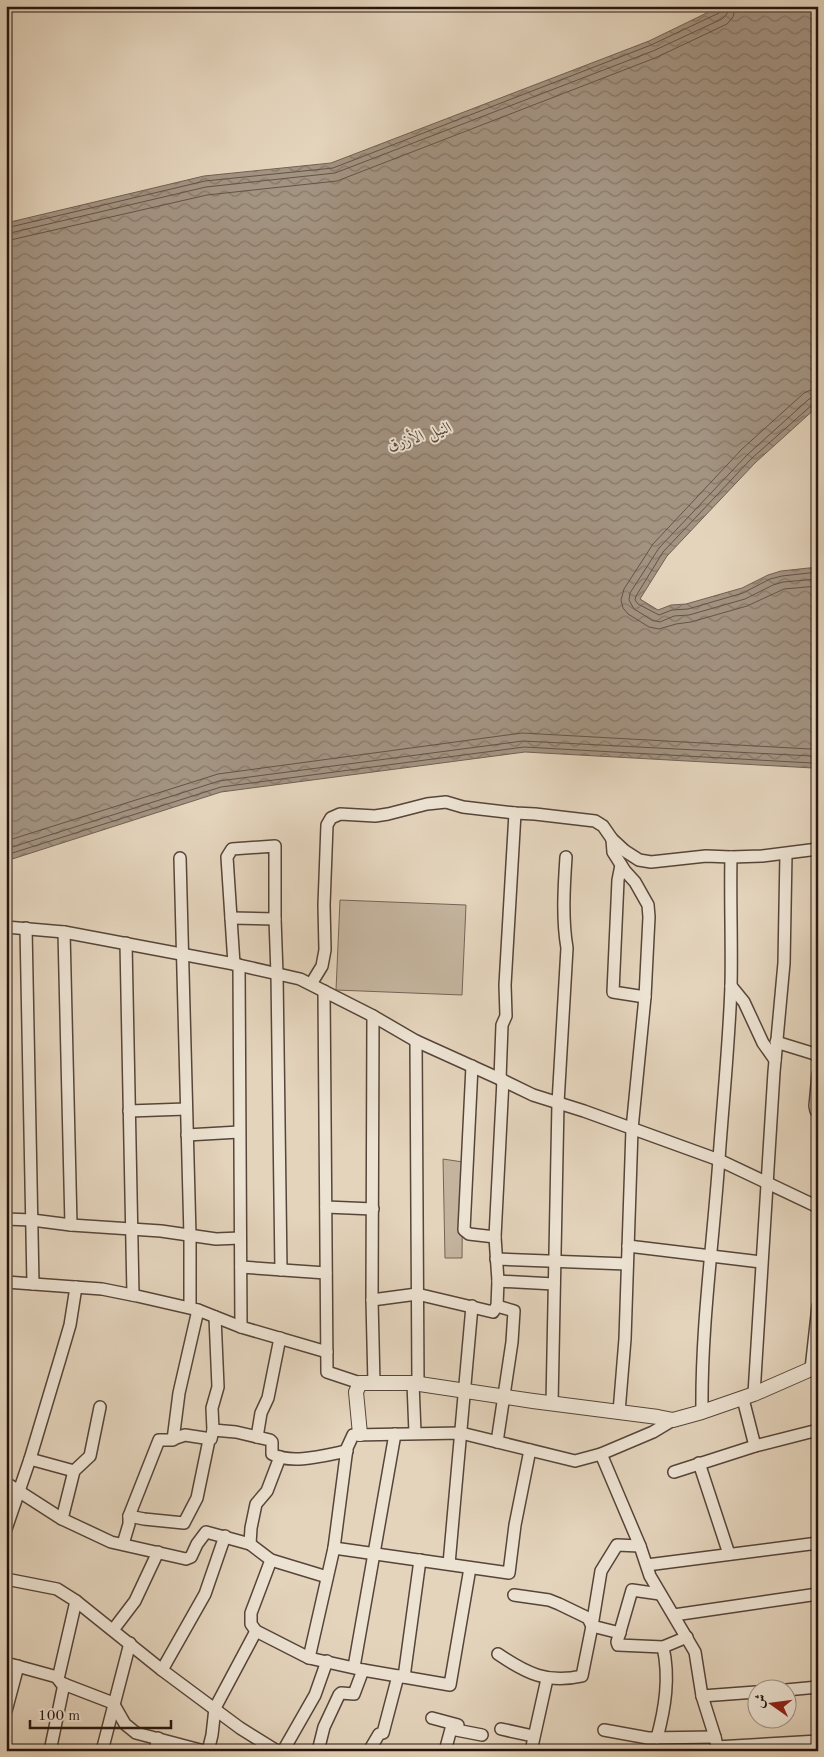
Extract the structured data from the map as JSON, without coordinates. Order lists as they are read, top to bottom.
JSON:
{
  "water": ["النيل الأزرق"],
  "scale_bar": "100 m",
  "north": "left"
}
